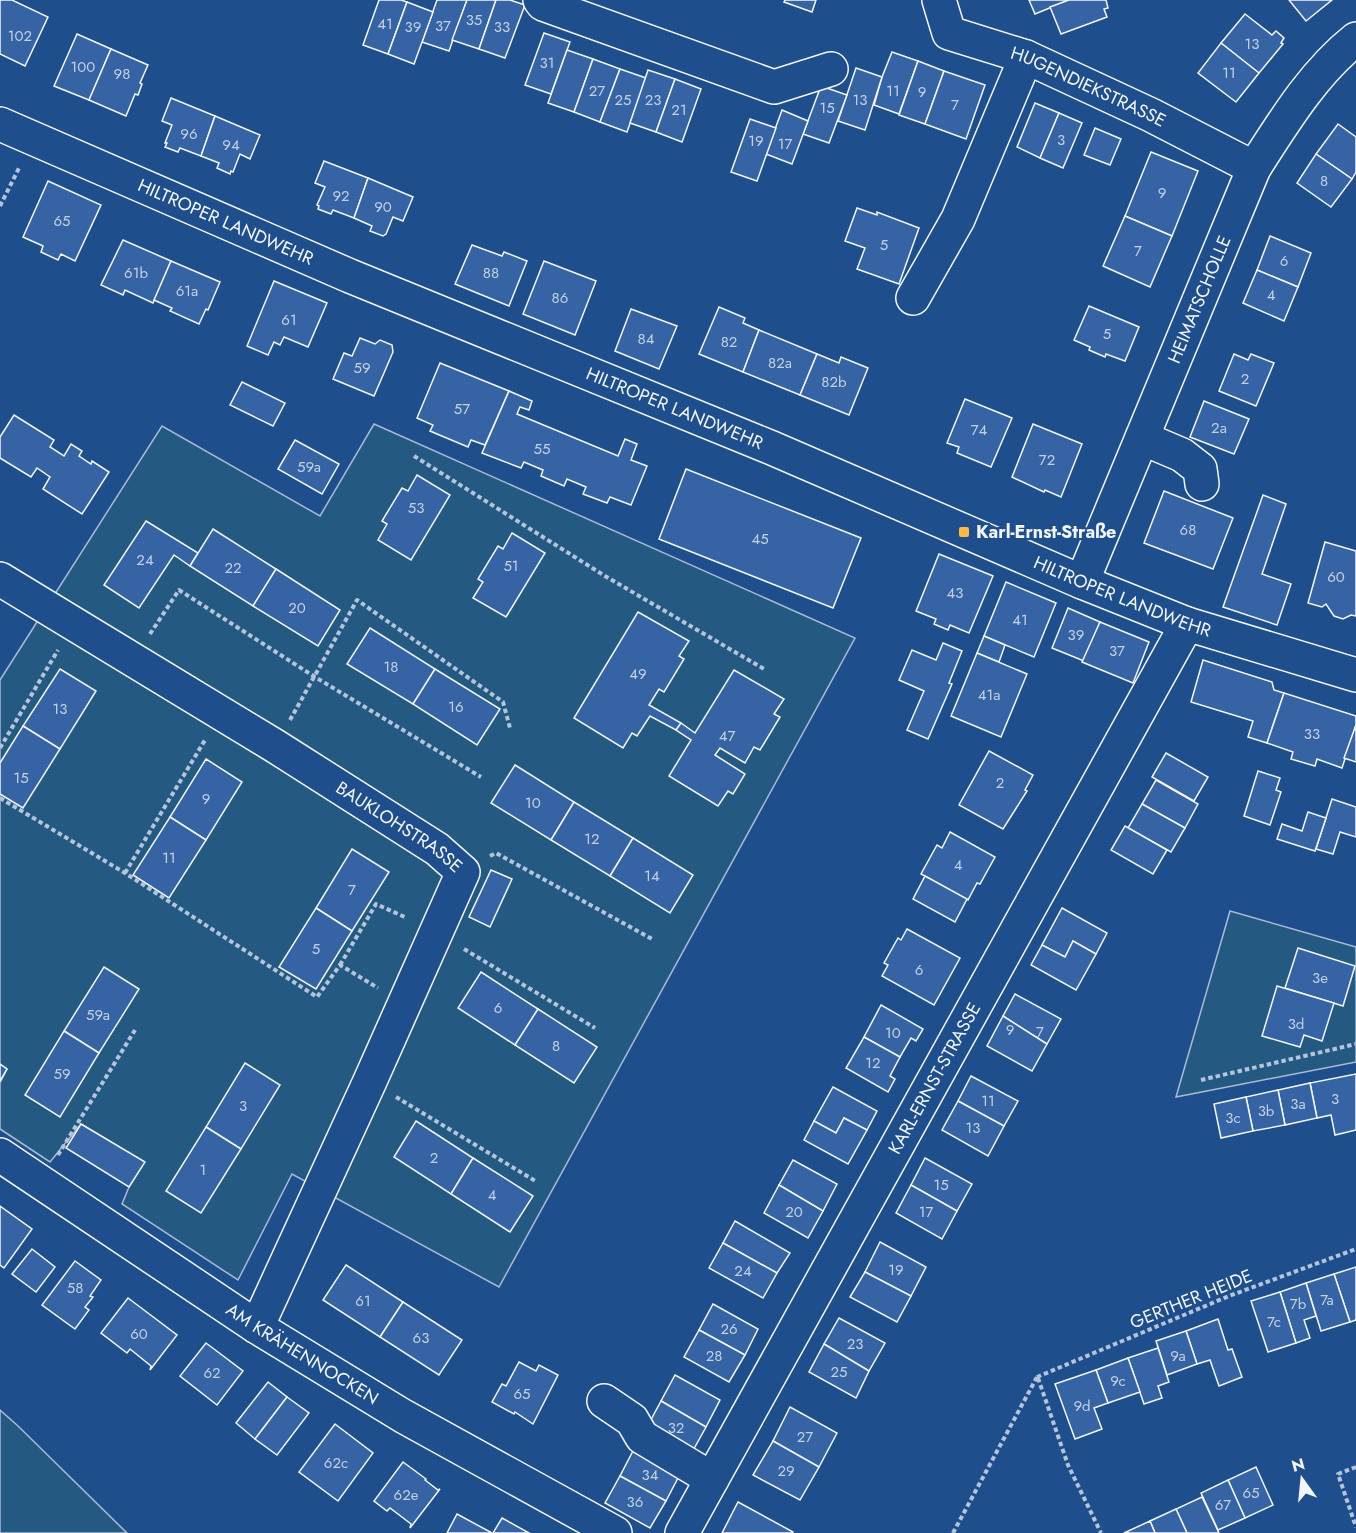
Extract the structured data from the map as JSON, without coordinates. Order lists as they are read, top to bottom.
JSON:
{
  "streets": {
    "street": [
      "HUGENDIEKSTRASSE",
      "HILTROPER LANDWEHR",
      "HEIMATSCHOLLE",
      "BAUKLOHSTRASSE",
      "KARL-ERNST-STRASSE",
      "AM KRÄHENNOCKEN"
    ],
    "path": ["GERTHER HEIDE"]
  },
  "crossings": [
    ["HUGENDIEKSTRASSE", "HEIMATSCHOLLE"],
    ["HILTROPER LANDWEHR", "HEIMATSCHOLLE"],
    ["HILTROPER LANDWEHR", "KARL-ERNST-STRASSE"],
    ["BAUKLOHSTRASSE", "AM KRÄHENNOCKEN"]
  ],
  "places": {
    "transit": ["Karl-Ernst-Straße"]
  },
  "house_numbers": [
    "35",
    "41",
    "37",
    "39",
    "33",
    "102",
    "13",
    "31",
    "100",
    "11",
    "98",
    "27",
    "11",
    "9",
    "25",
    "23",
    "13",
    "7",
    "15",
    "21",
    "96",
    "3",
    "19",
    "17",
    "94",
    "8",
    "9",
    "92",
    "90",
    "65",
    "5",
    "7",
    "6",
    "61b",
    "88",
    "61a",
    "4",
    "86",
    "61",
    "5",
    "84",
    "82",
    "82a",
    "59",
    "2",
    "82b",
    "57",
    "2a",
    "74",
    "55",
    "72",
    "59a",
    "53",
    "68",
    "45",
    "24",
    "51",
    "22",
    "60",
    "43",
    "20",
    "41",
    "39",
    "37",
    "18",
    "49",
    "41a",
    "16",
    "13",
    "33",
    "47",
    "15",
    "2",
    "9",
    "10",
    "12",
    "11",
    "4",
    "14",
    "7",
    "5",
    "6",
    "3e",
    "6",
    "59a",
    "3d",
    "9",
    "7",
    "10",
    "8",
    "12",
    "59",
    "3",
    "11",
    "3a",
    "3",
    "3b",
    "3c",
    "13",
    "2",
    "1",
    "15",
    "4",
    "20",
    "17",
    "19",
    "24",
    "58",
    "7a",
    "61",
    "7b",
    "7c",
    "26",
    "60",
    "63",
    "23",
    "28",
    "9a",
    "25",
    "62",
    "9c",
    "65",
    "9d",
    "32",
    "27",
    "62c",
    "29",
    "34",
    "65",
    "62e",
    "36",
    "67"
  ],
  "north": "top"
}
